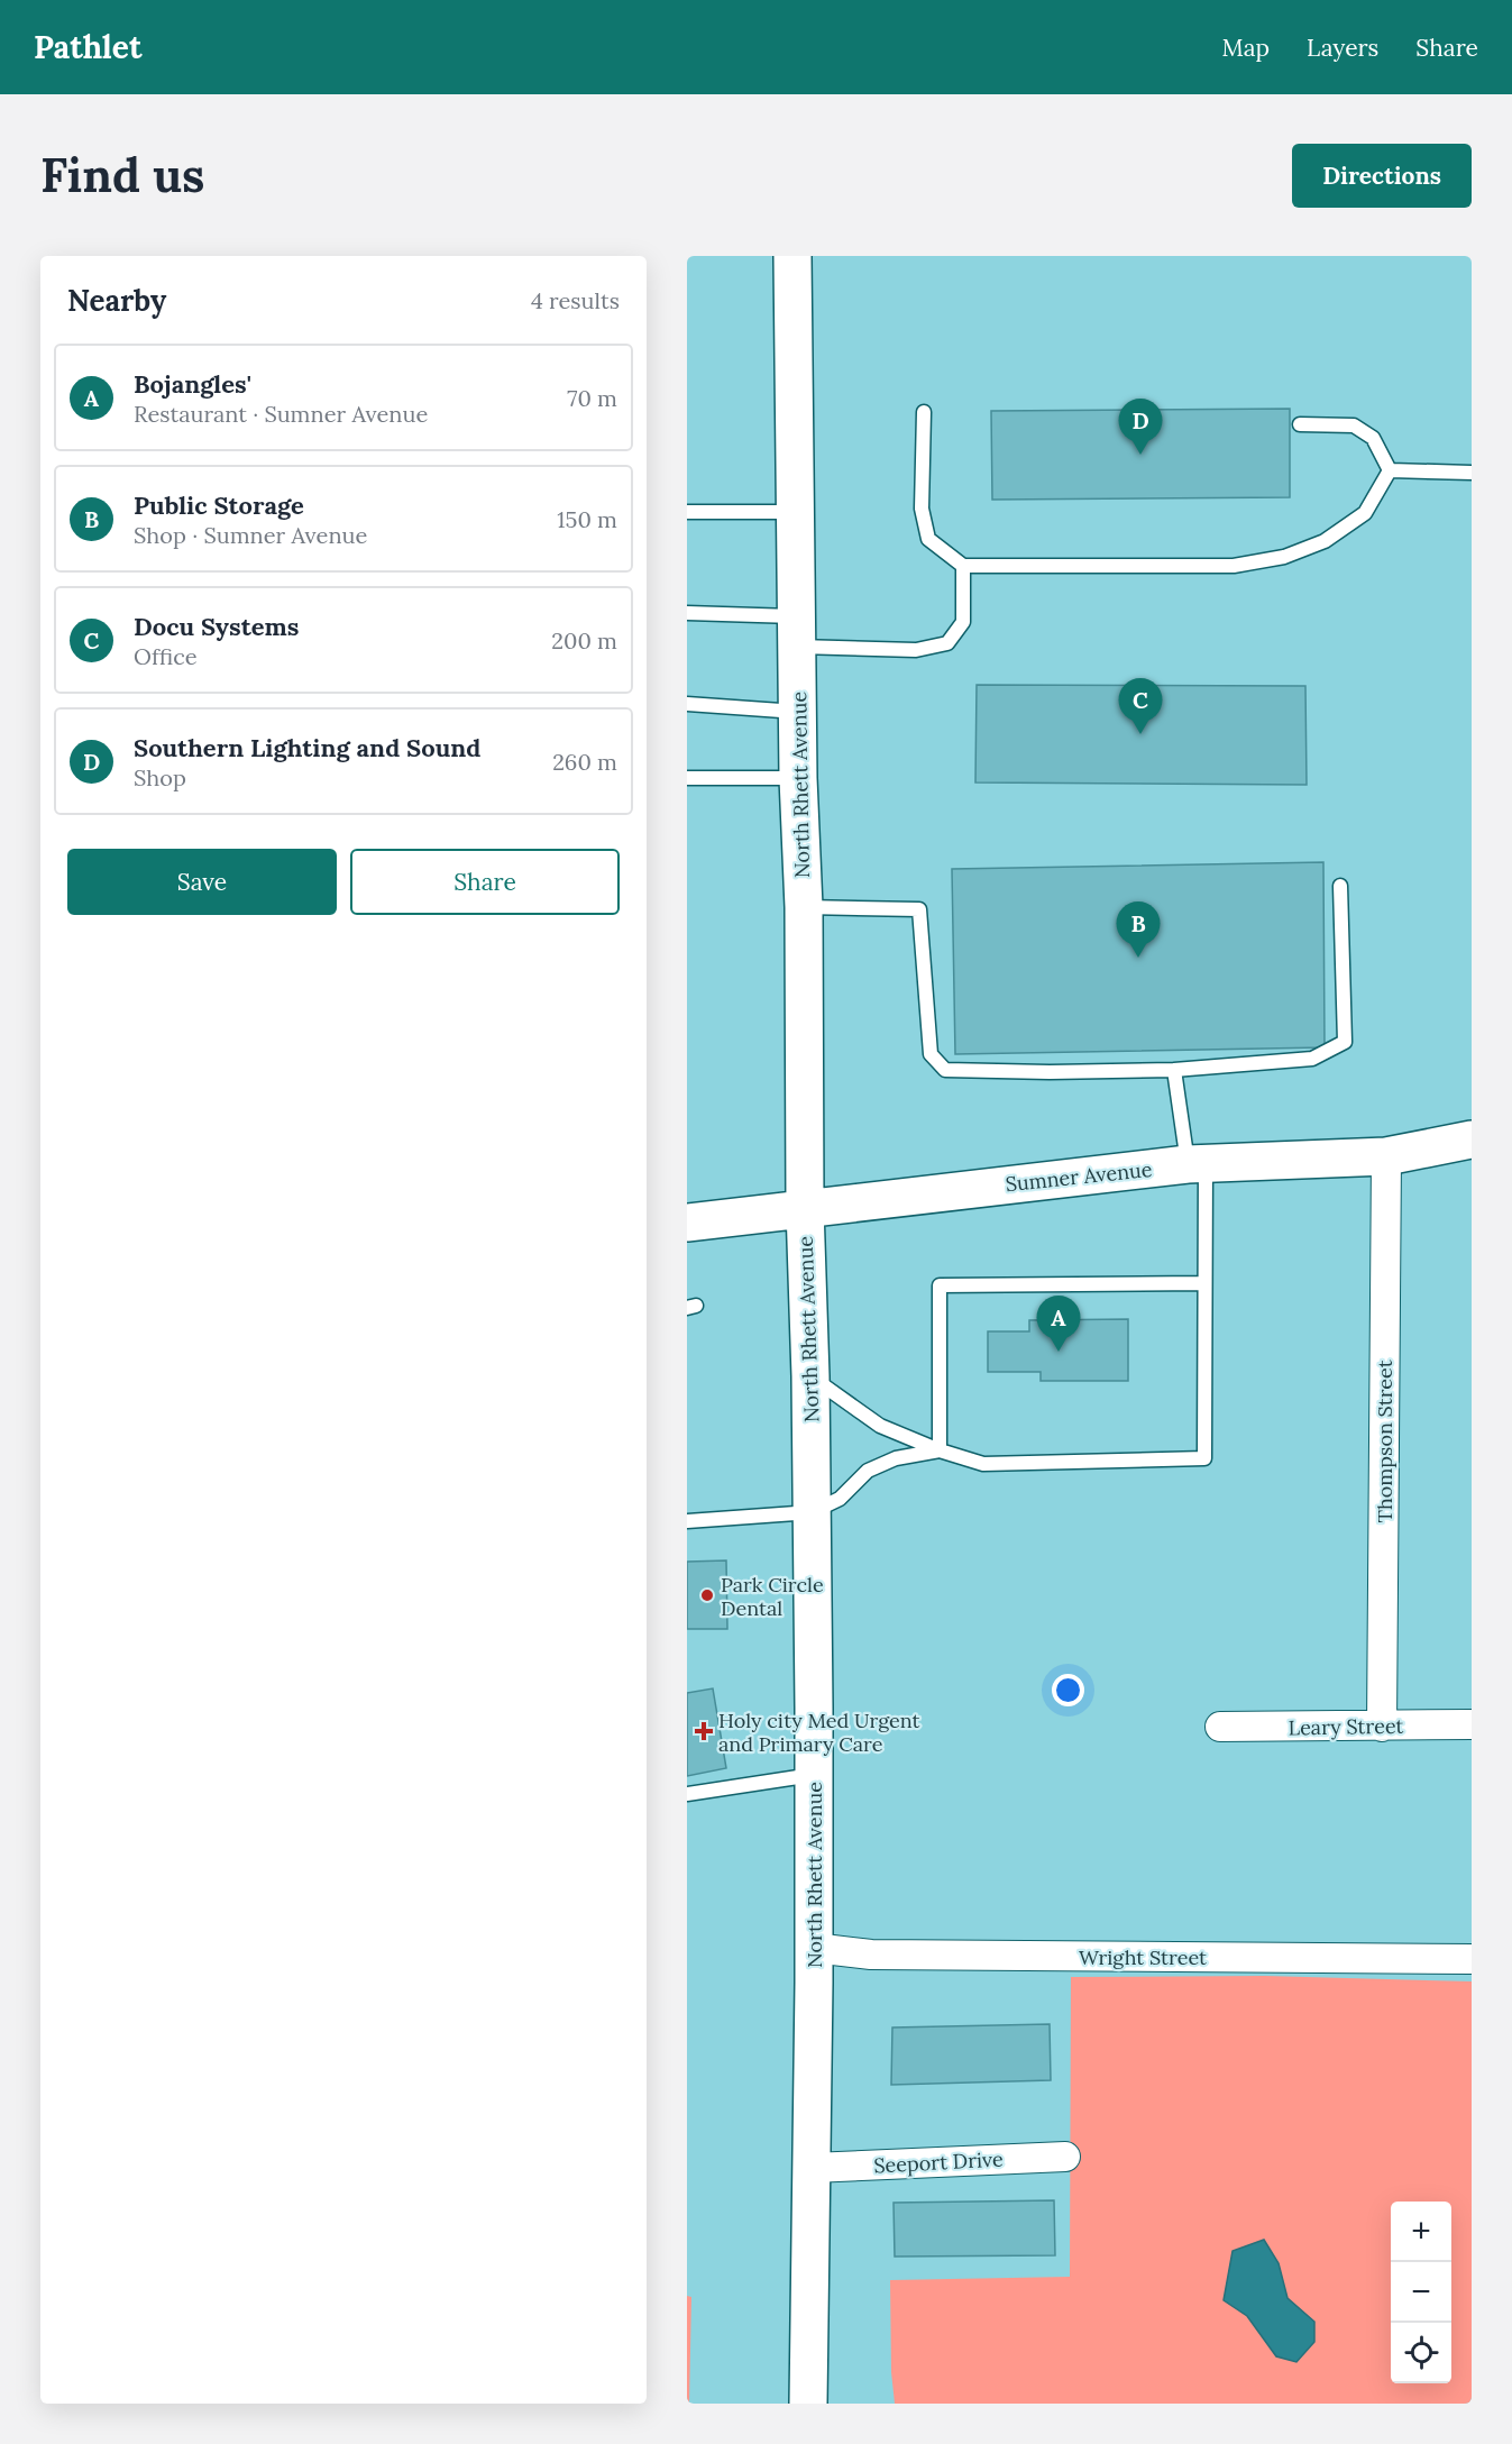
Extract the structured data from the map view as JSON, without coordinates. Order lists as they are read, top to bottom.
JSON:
{
  "streets": {
    "main road": ["North Rhett Avenue", "Sumner Avenue"],
    "street": [
      "Thompson Street",
      "Leary Street",
      "Wright Street",
      "Seeport Drive"
    ]
  },
  "crossings": [
    ["North Rhett Avenue", "Sumner Avenue"],
    ["North Rhett Avenue", "Wright Street"],
    ["North Rhett Avenue", "Seeport Drive"],
    ["Sumner Avenue", "Thompson Street"],
    ["Thompson Street", "Leary Street"]
  ],
  "places": {
    "other": ["Park Circle Dental"],
    "health": ["Holy city Med Urgent and Primary Care"]
  },
  "page": {
    "header": "Pathlet",
    "nav": ["Map", "Layers", "Share"],
    "buttons": [
      "Directions",
      ["Save", "Share"]
    ],
    "title": "Find us",
    "heading": ["Nearby", "4 results"],
    "list": [
      {
        "mark": "A",
        "name": "Bojangles'",
        "note": "Restaurant · Sumner Avenue",
        "value": "70 m"
      },
      {
        "mark": "B",
        "name": "Public Storage",
        "note": "Shop · Sumner Avenue",
        "value": "150 m"
      },
      {
        "mark": "C",
        "name": "Docu Systems",
        "note": "Office",
        "value": "200 m"
      },
      {
        "mark": "D",
        "name": "Southern Lighting and Sound",
        "note": "Shop",
        "value": "260 m"
      }
    ],
    "pins": [
      "D",
      "C",
      "B",
      "A"
    ],
    "map_buttons": ["+", "−"]
  }
}
